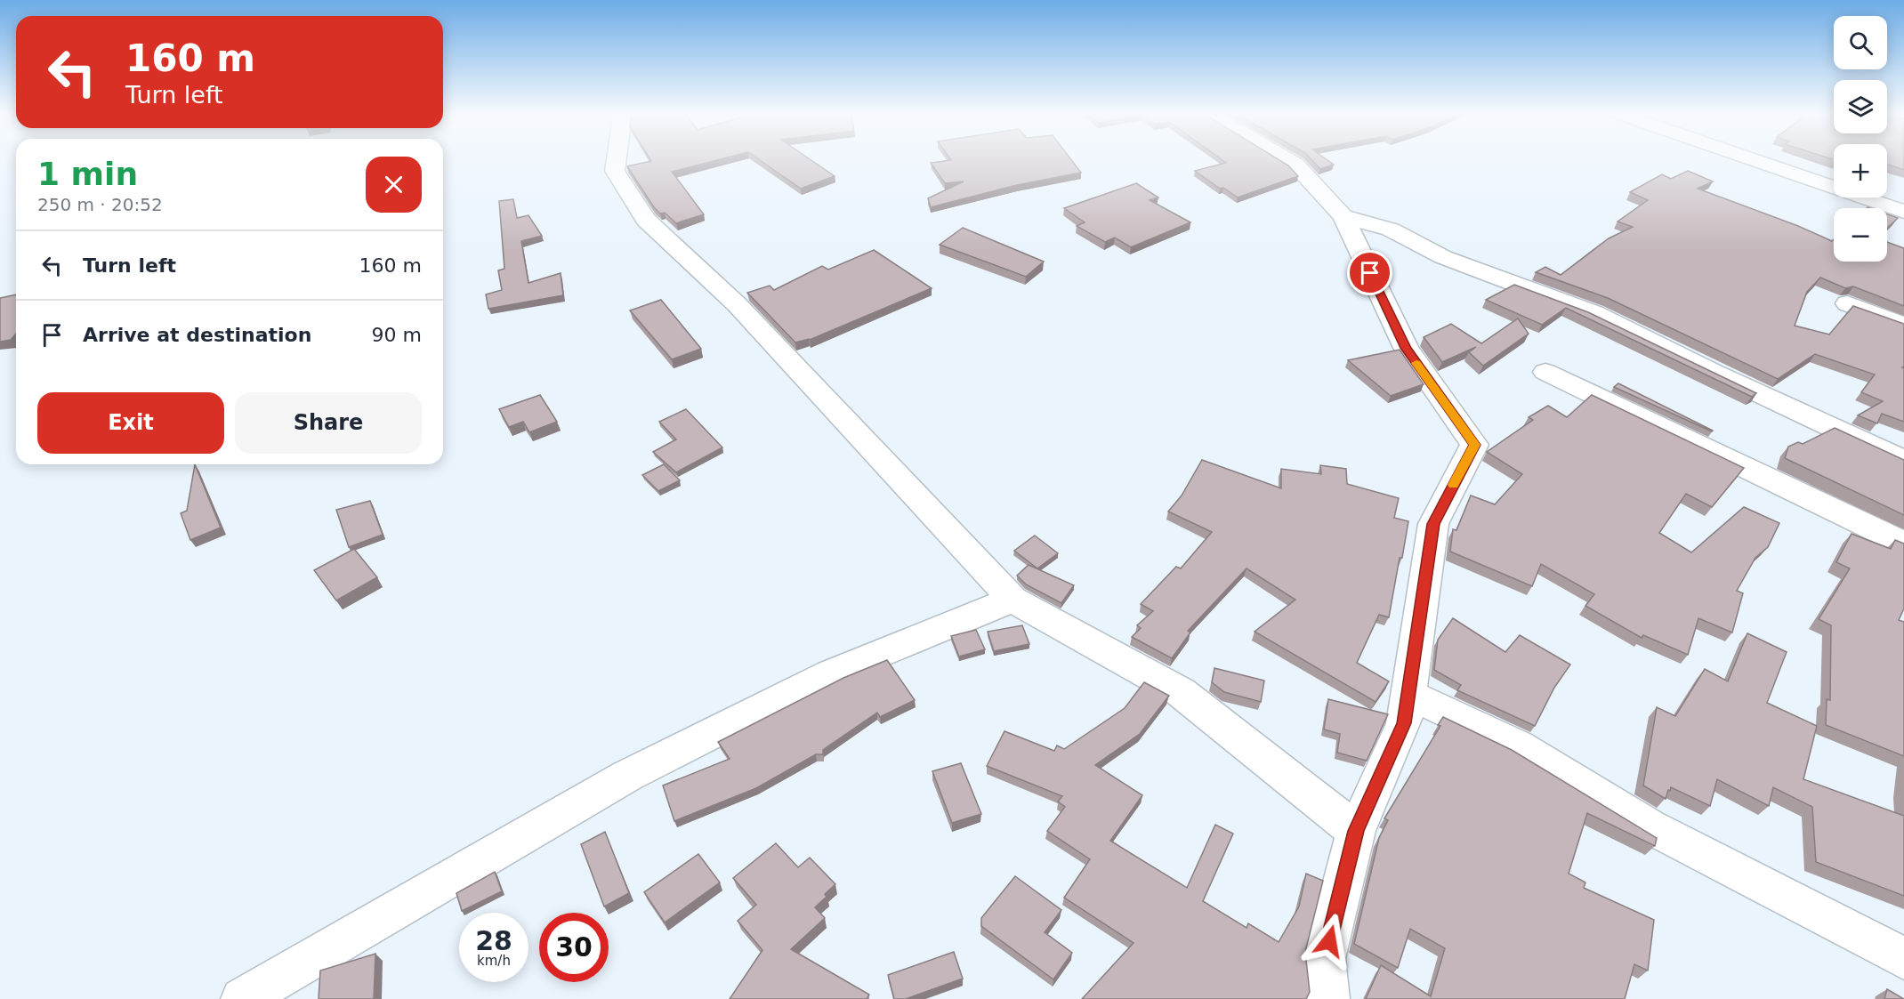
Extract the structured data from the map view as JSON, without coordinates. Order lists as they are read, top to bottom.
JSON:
{
  "page": {
    "map_buttons": ["+", "−"],
    "turn": ["160 m", "Turn left"],
    "heading": ["1 min", "250 m · 20:52"],
    "list": [
      {
        "name": "Turn left",
        "value": "160 m"
      },
      {
        "name": "Arrive at destination",
        "value": "90 m"
      }
    ],
    "buttons": ["Exit", "Share"],
    "speed": "28 km/h",
    "limit": "30"
  }
}
